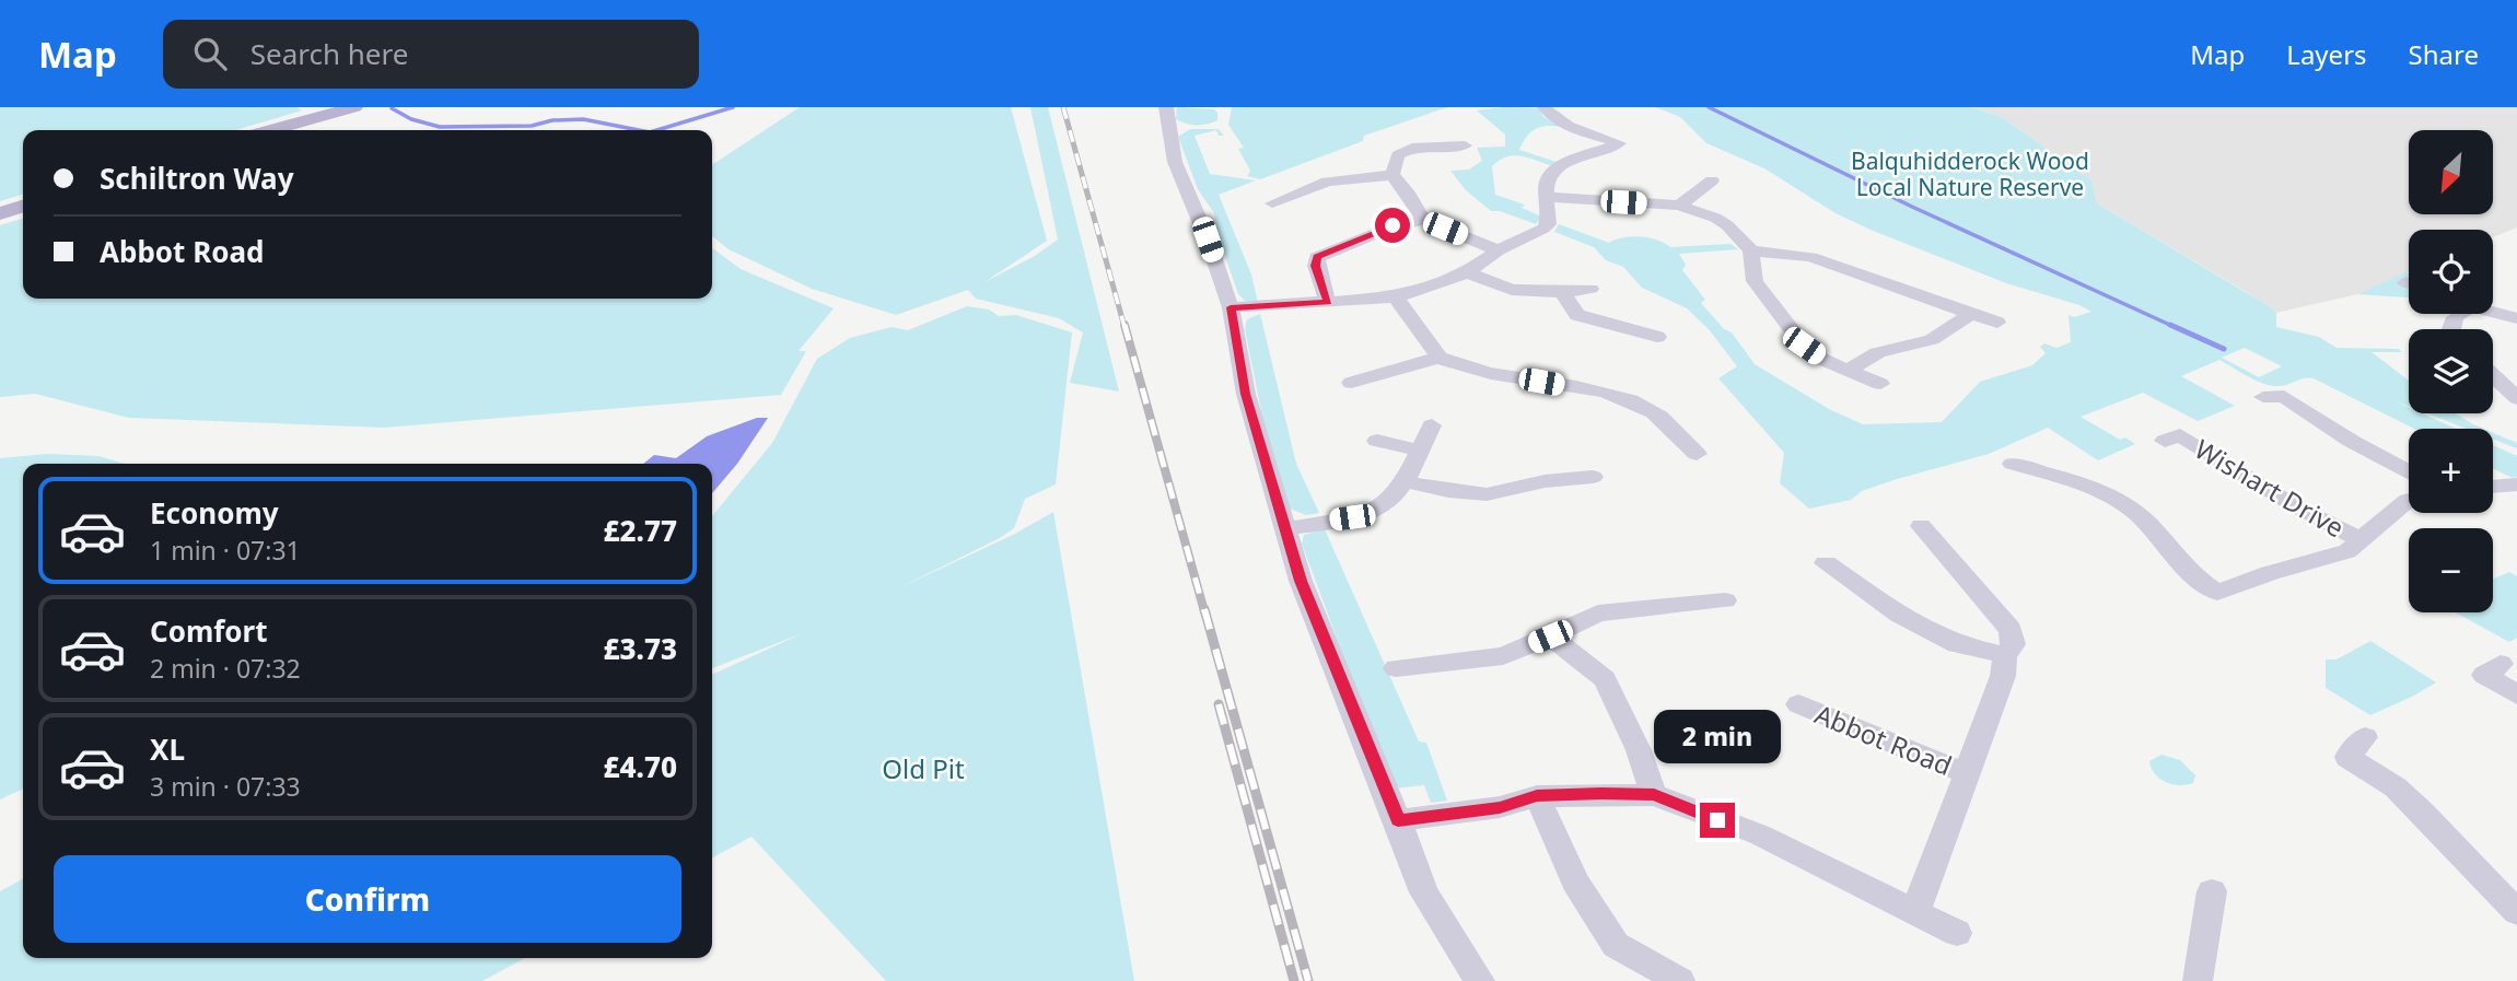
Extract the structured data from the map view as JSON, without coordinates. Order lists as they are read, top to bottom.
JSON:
{
  "streets": {
    "street": ["Wishart Drive", "Abbot Road"]
  },
  "parks": ["Balquhidderock Wood Local Nature Reserve", "Old Pit"],
  "north": "bottom left",
  "page": {
    "header": "Map",
    "search": "Search here",
    "nav": ["Map", "Layers", "Share"],
    "map_buttons": ["+", "−"],
    "banner": ["Schiltron Way", "Abbot Road"],
    "list": [
      {
        "name": "Economy",
        "note": "1 min · 07:31",
        "value": "£2.77"
      },
      {
        "name": "Comfort",
        "note": "2 min · 07:32",
        "value": "£3.73"
      },
      {
        "name": "XL",
        "note": "3 min · 07:33",
        "value": "£4.70"
      }
    ],
    "bubble": "2 min",
    "buttons": "Confirm"
  }
}
